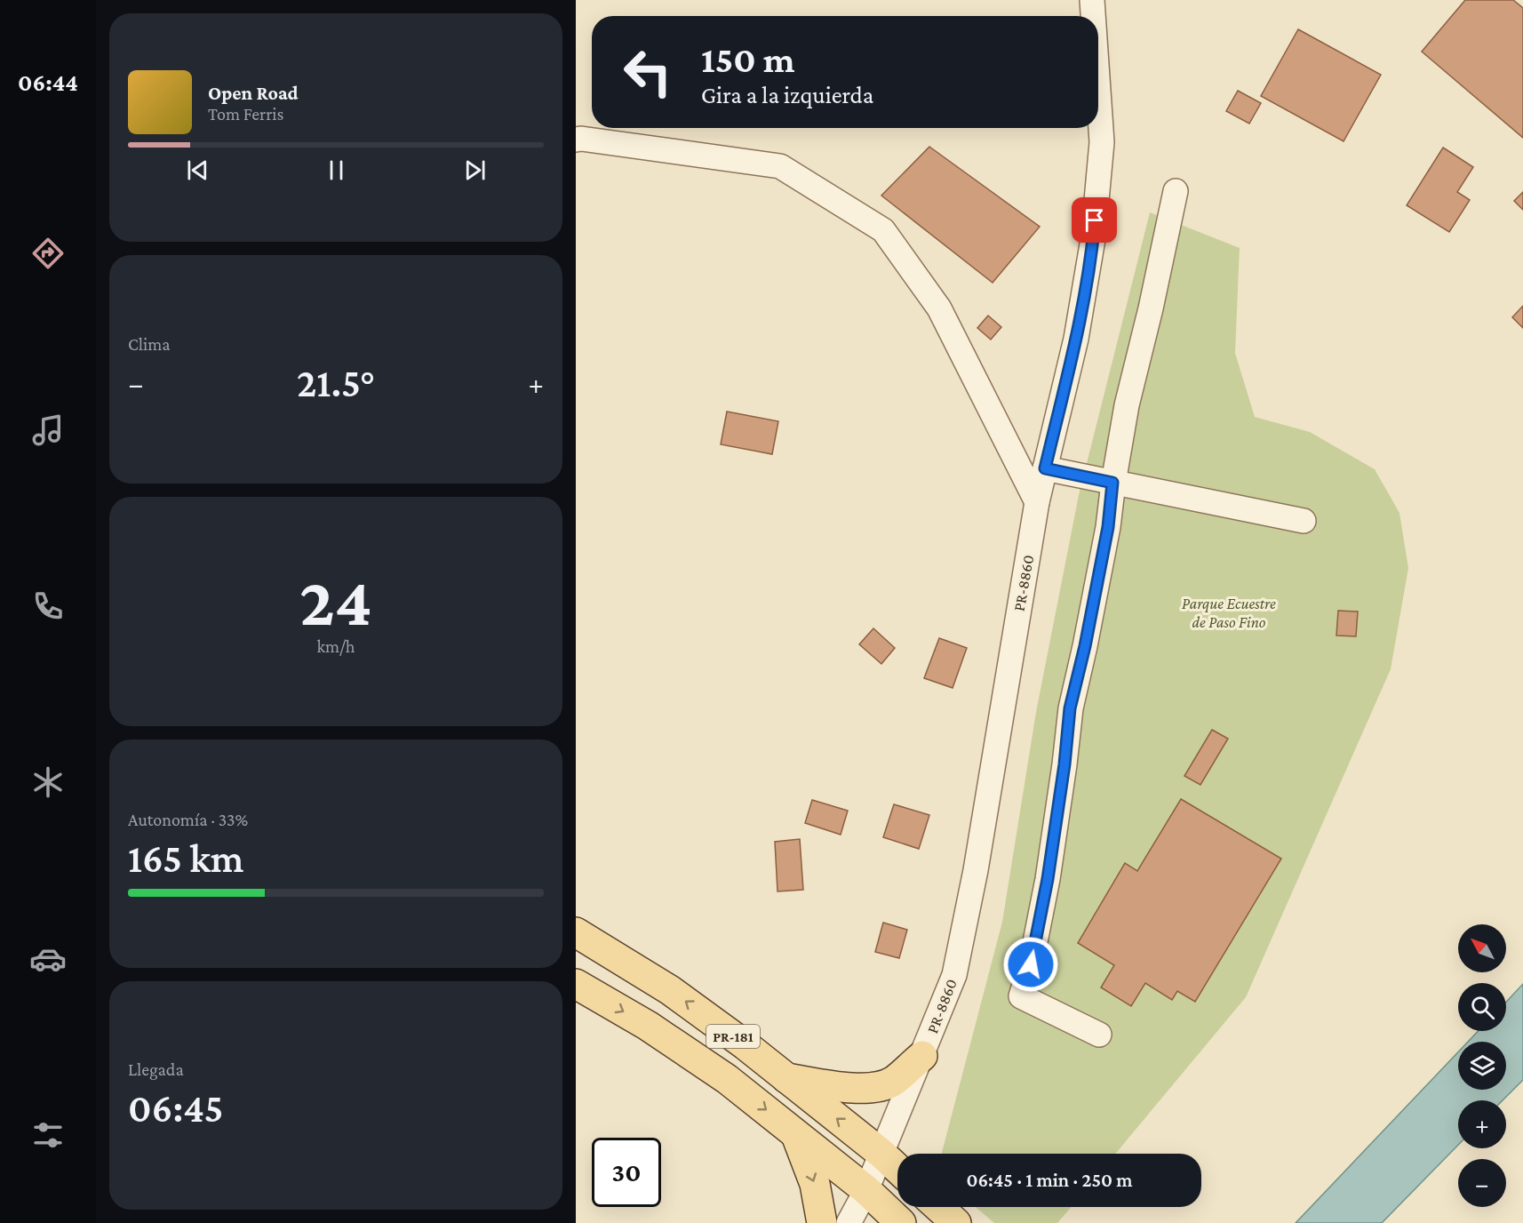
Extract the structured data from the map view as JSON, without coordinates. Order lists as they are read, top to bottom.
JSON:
{
  "streets": {
    "main road": ["PR-181"],
    "street": ["PR-8860"]
  },
  "crossings": [
    ["PR-8860", "PR-181"]
  ],
  "parks": ["Parque Ecuestre de Paso Fino"],
  "north": "top left",
  "page": {
    "tabs": "06:44",
    "turn": ["150 m", "Gira a la izquierda"],
    "song": ["Open Road", "Tom Ferris"],
    "tile": [
      "Clima",
      ["24", "km/h"],
      ["Autonomía · 33%", "165 km"],
      ["Llegada", "06:45"]
    ],
    "heat": ["−", "21.5°", "+"],
    "map_buttons": ["+", "−"],
    "limit": "30",
    "trip": "06:45 · 1 min · 250 m"
  }
}
